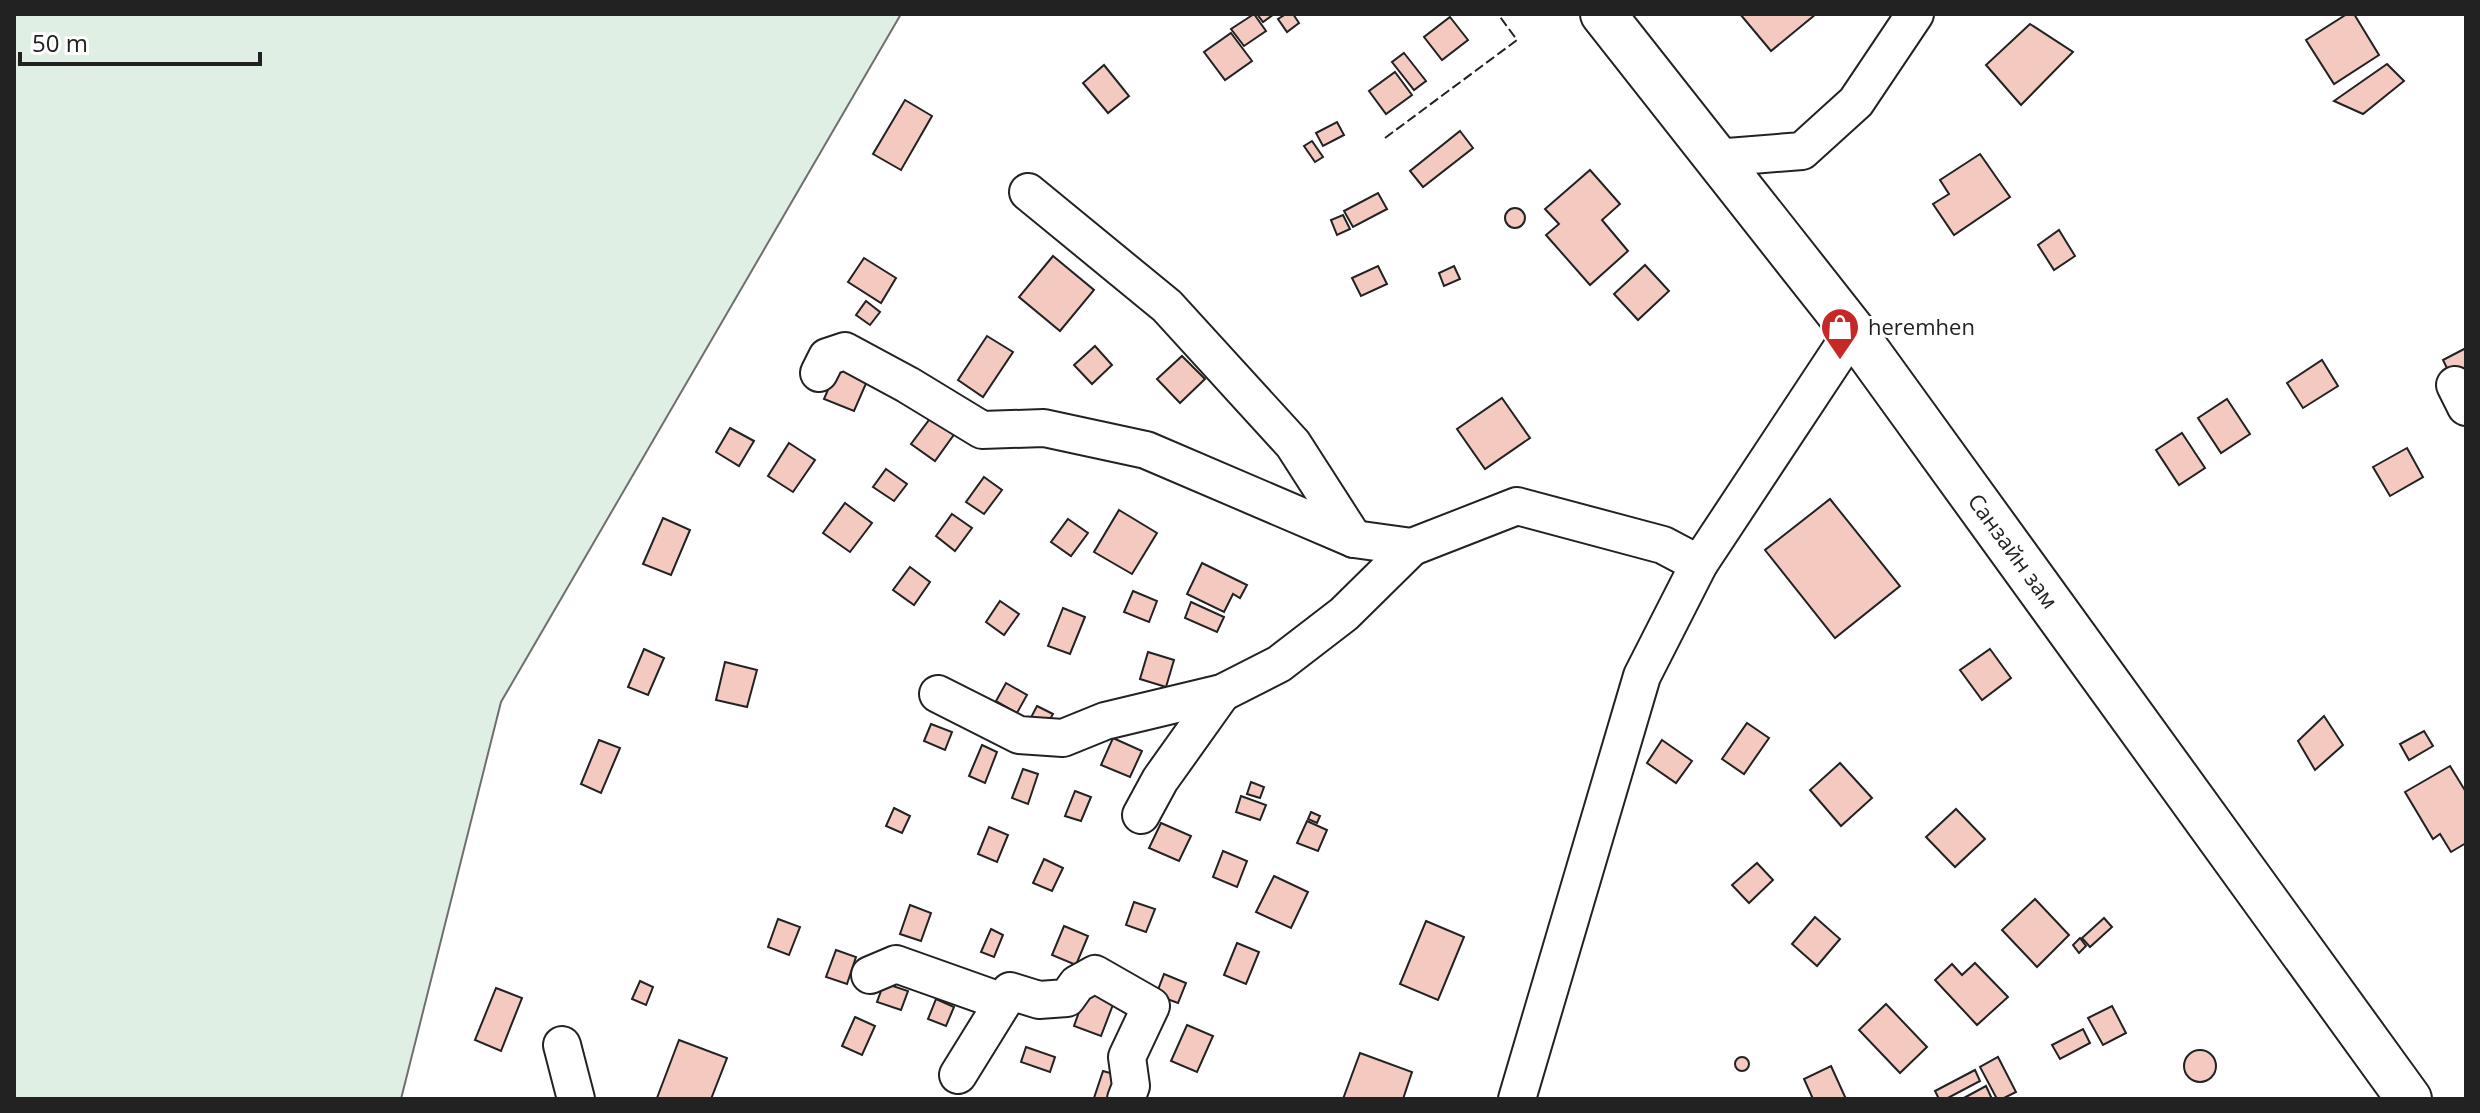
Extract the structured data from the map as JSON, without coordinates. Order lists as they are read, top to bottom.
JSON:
{
  "streets": {
    "main road": ["Санзайн зам"]
  },
  "places": {
    "shop": ["heremhen"]
  },
  "scale_bar": "50 m"
}
